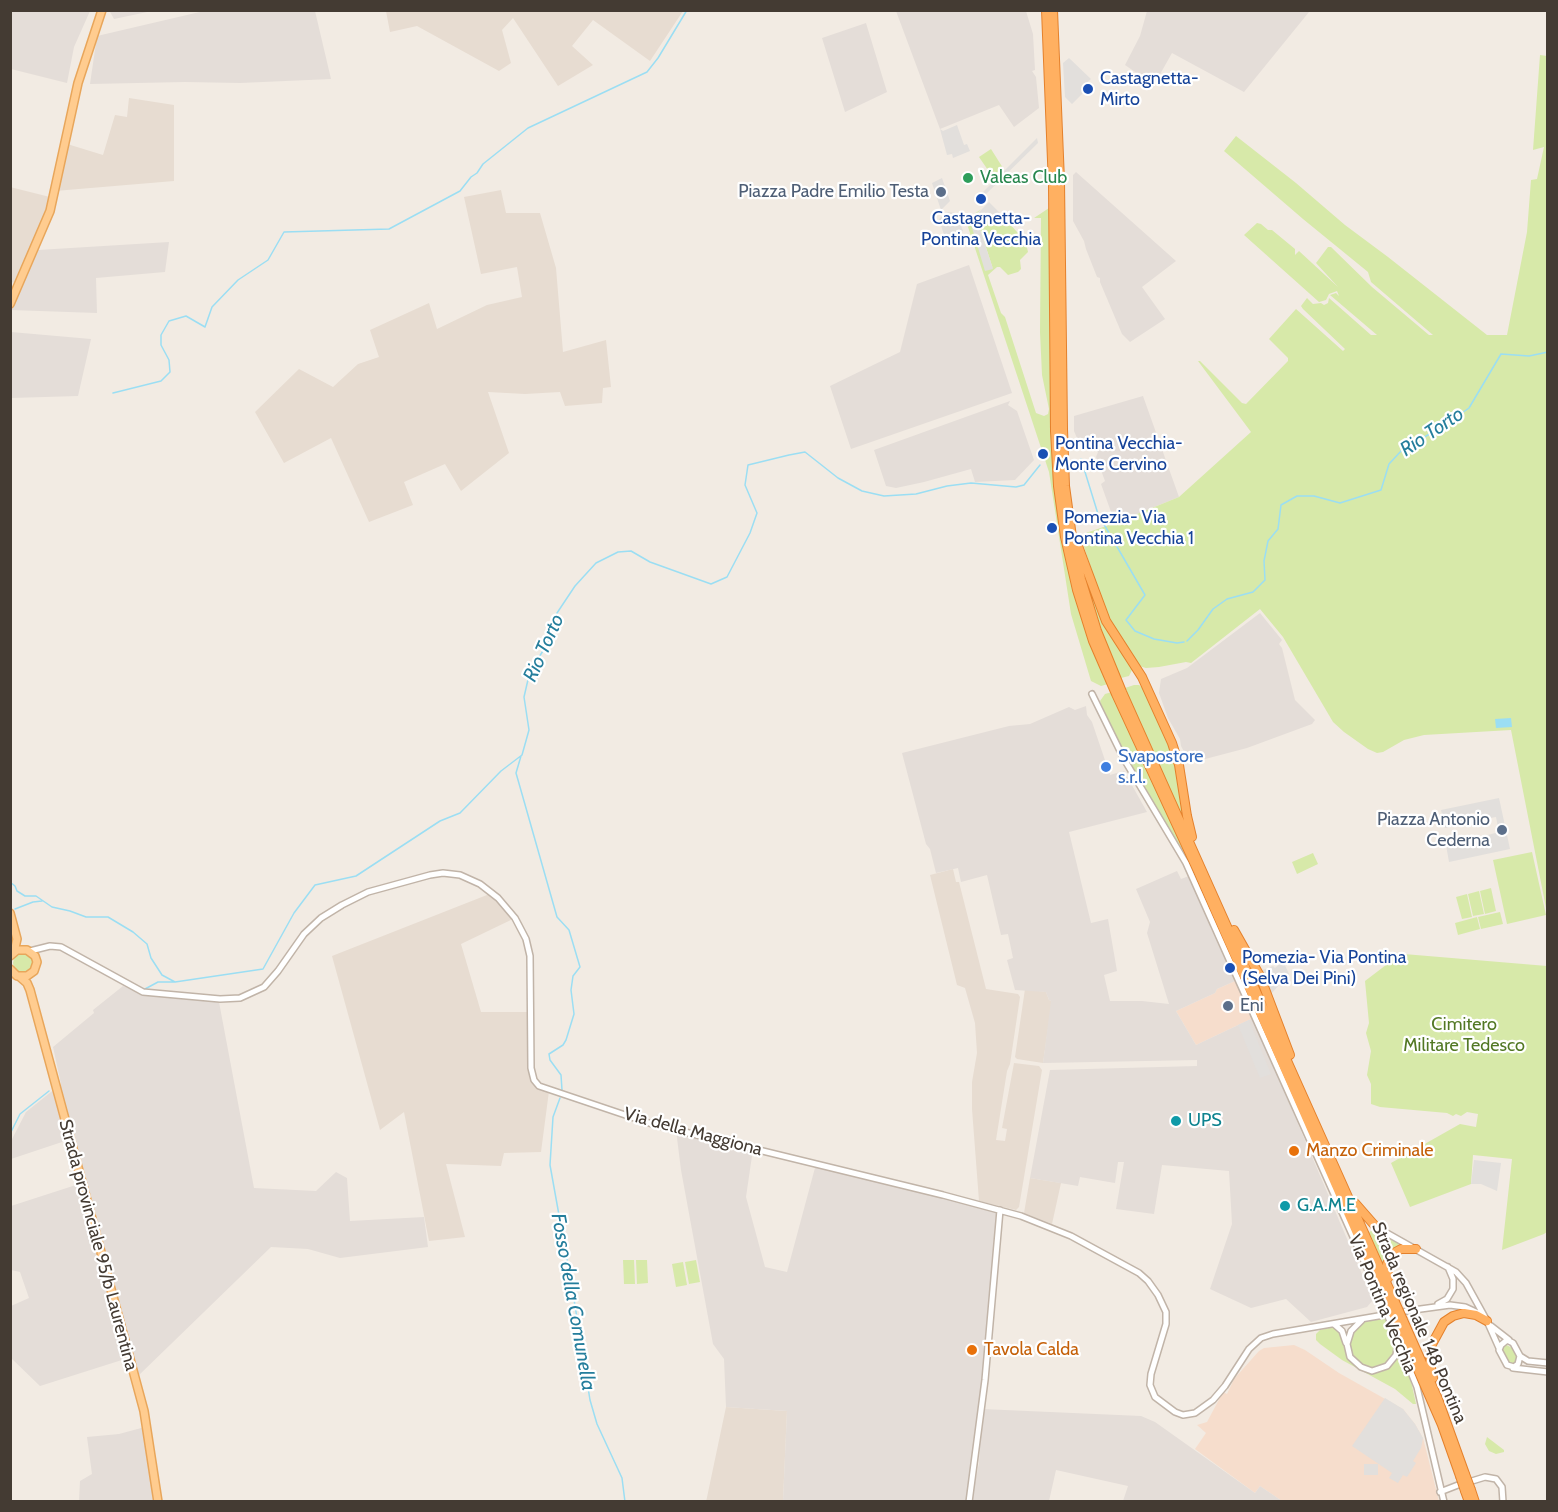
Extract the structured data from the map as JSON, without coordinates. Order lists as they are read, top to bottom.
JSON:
{
  "streets": {
    "highway": ["Strada regionale 148 Pontina"],
    "main road": ["Strada provinciale 95/b Laurentina"],
    "street": ["Via della Maggiona", "Via Pontina Vecchia"]
  },
  "crossings": [
    ["Via Pontina Vecchia", "Strada regionale 148 Pontina"]
  ],
  "water": ["Rio Torto", "Fosso della Comunella"],
  "parks": ["Cimitero Militare Tedesco"],
  "places": [
    "Castagnetta- Mirto",
    "Valeas Club",
    "Piazza Padre Emilio Testa",
    "Castagnetta- Pontina Vecchia",
    "Pontina Vecchia- Monte Cervino",
    "Pomezia- Via Pontina Vecchia 1",
    "Svapostore s.r.l.",
    "Piazza Antonio Cederna",
    "Pomezia- Via Pontina (Selva Dei Pini)",
    "Eni",
    "UPS",
    "Manzo Criminale",
    "G.A.M.E",
    "Tavola Calda"
  ]
}
